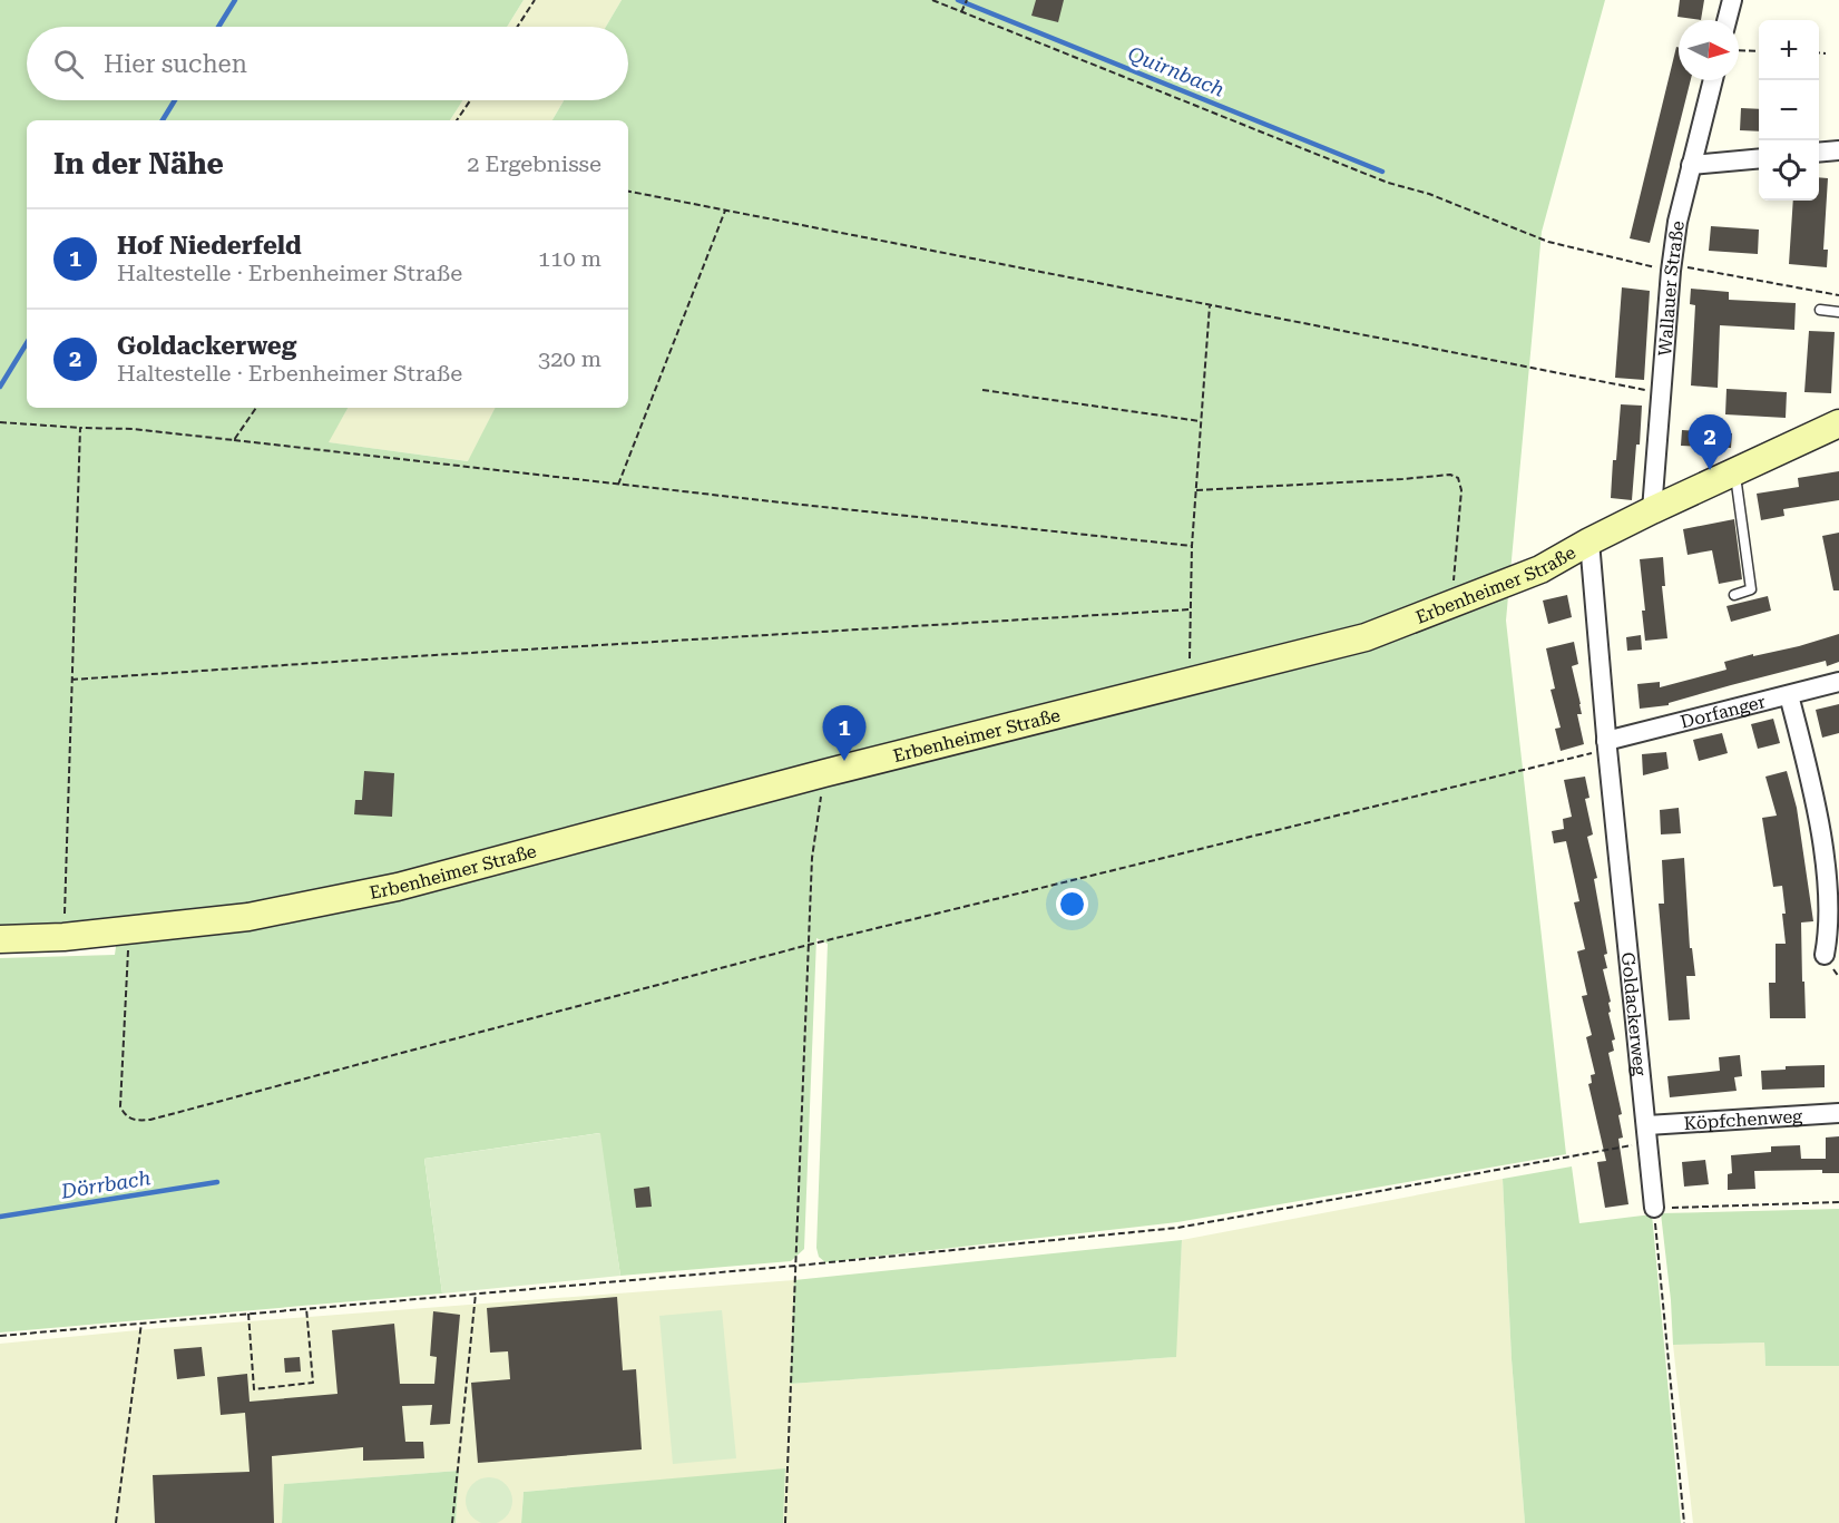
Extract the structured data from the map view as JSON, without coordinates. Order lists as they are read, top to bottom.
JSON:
{
  "streets": {
    "street": [
      "Wallauer Straße",
      "Erbenheimer Straße",
      "Dorfanger",
      "Goldackerweg",
      "Köpfchenweg"
    ]
  },
  "crossings": [
    ["Wallauer Straße", "Erbenheimer Straße"],
    ["Erbenheimer Straße", "Goldackerweg"],
    ["Dorfanger", "Goldackerweg"],
    ["Goldackerweg", "Köpfchenweg"]
  ],
  "water": ["Quirnbach", "Dörrbach"],
  "north": "right",
  "page": {
    "map_buttons": ["+", "−"],
    "search": "Hier suchen",
    "heading": ["In der Nähe", "2 Ergebnisse"],
    "list": [
      {
        "mark": "1",
        "name": "Hof Niederfeld",
        "note": "Haltestelle · Erbenheimer Straße",
        "value": "110 m"
      },
      {
        "mark": "2",
        "name": "Goldackerweg",
        "note": "Haltestelle · Erbenheimer Straße",
        "value": "320 m"
      }
    ],
    "pins": ["2", "1"]
  }
}
